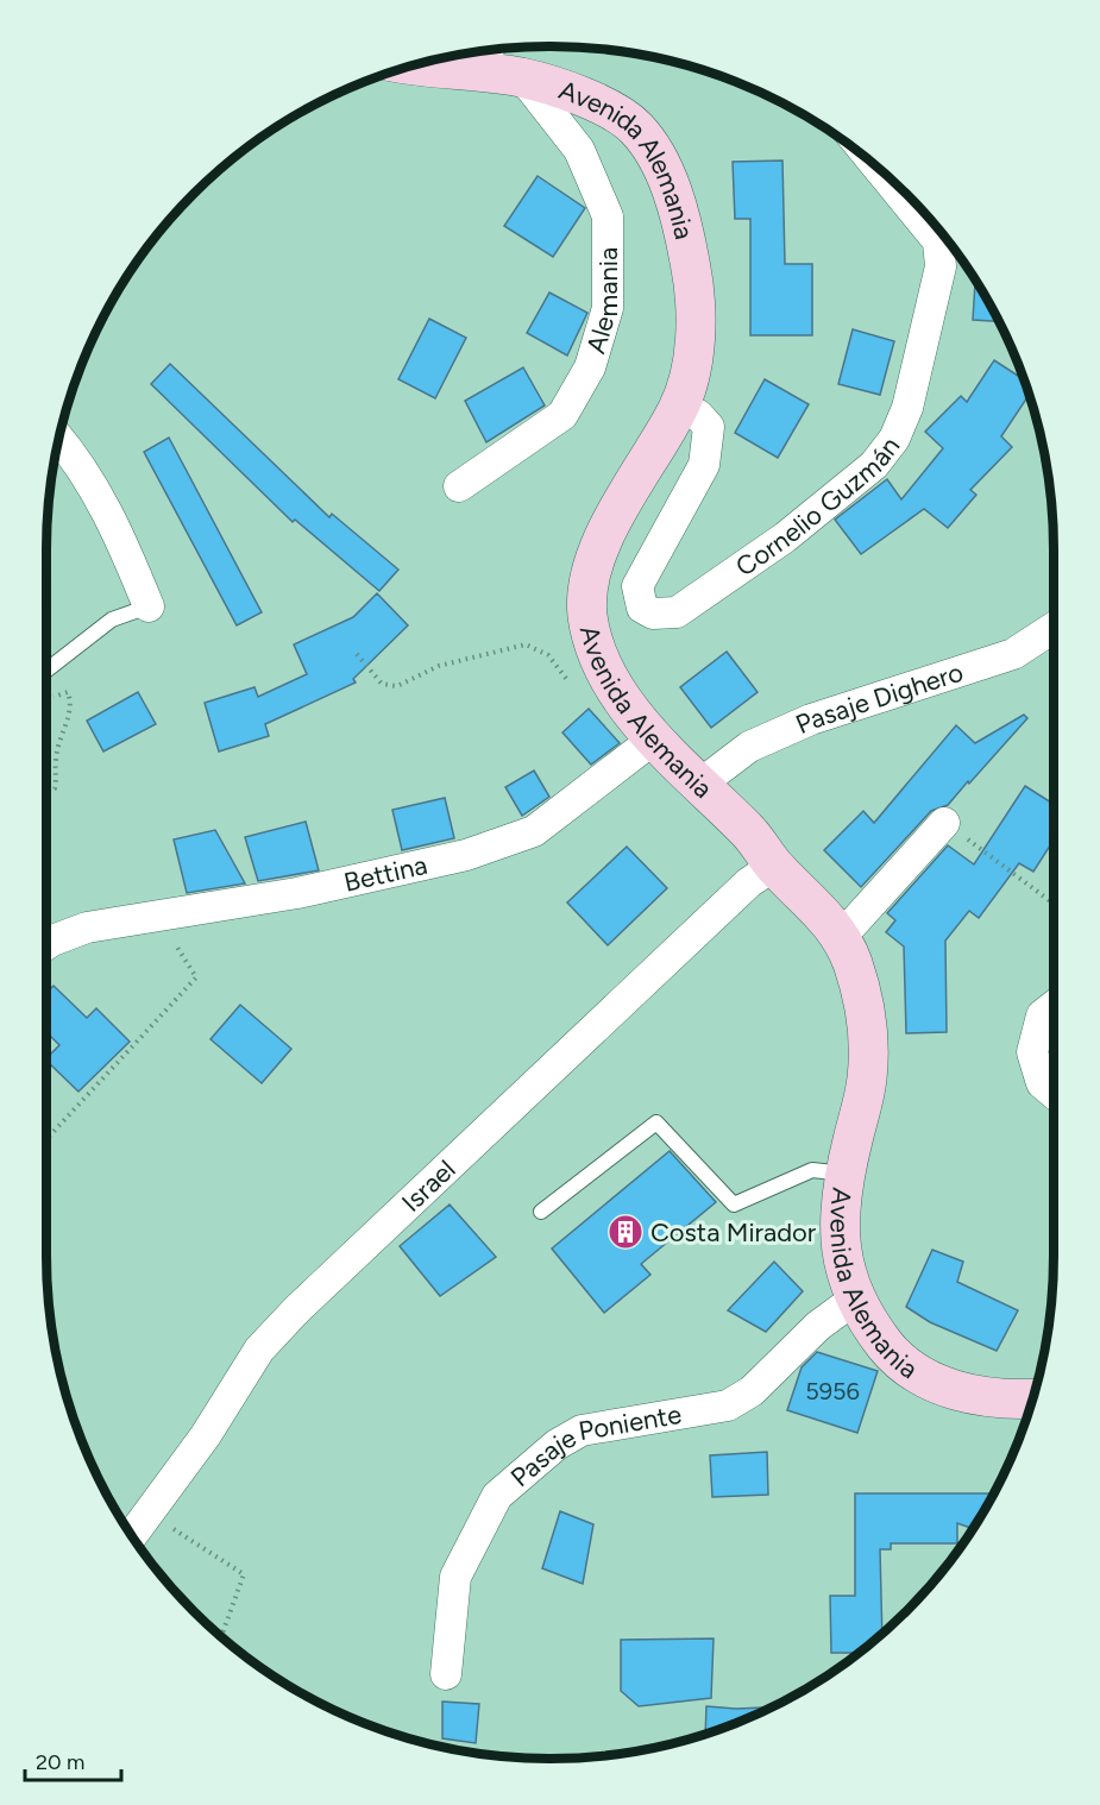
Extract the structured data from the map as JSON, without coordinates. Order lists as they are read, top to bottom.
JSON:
{
  "streets": {
    "main road": ["Avenida Alemania"],
    "street": [
      "Alemania",
      "Cornelio Guzmán",
      "Pasaje Dighero",
      "Bettina",
      "Israel",
      "Pasaje Poniente"
    ]
  },
  "crossings": [
    ["Avenida Alemania", "Alemania"],
    ["Avenida Alemania", "Cornelio Guzmán"],
    ["Avenida Alemania", "Pasaje Dighero"],
    ["Avenida Alemania", "Bettina"],
    ["Avenida Alemania", "Israel"],
    ["Avenida Alemania", "Pasaje Poniente"]
  ],
  "places": {
    "building": ["Costa Mirador"]
  },
  "house_numbers": ["5956"],
  "scale_bar": "20 m"
}
